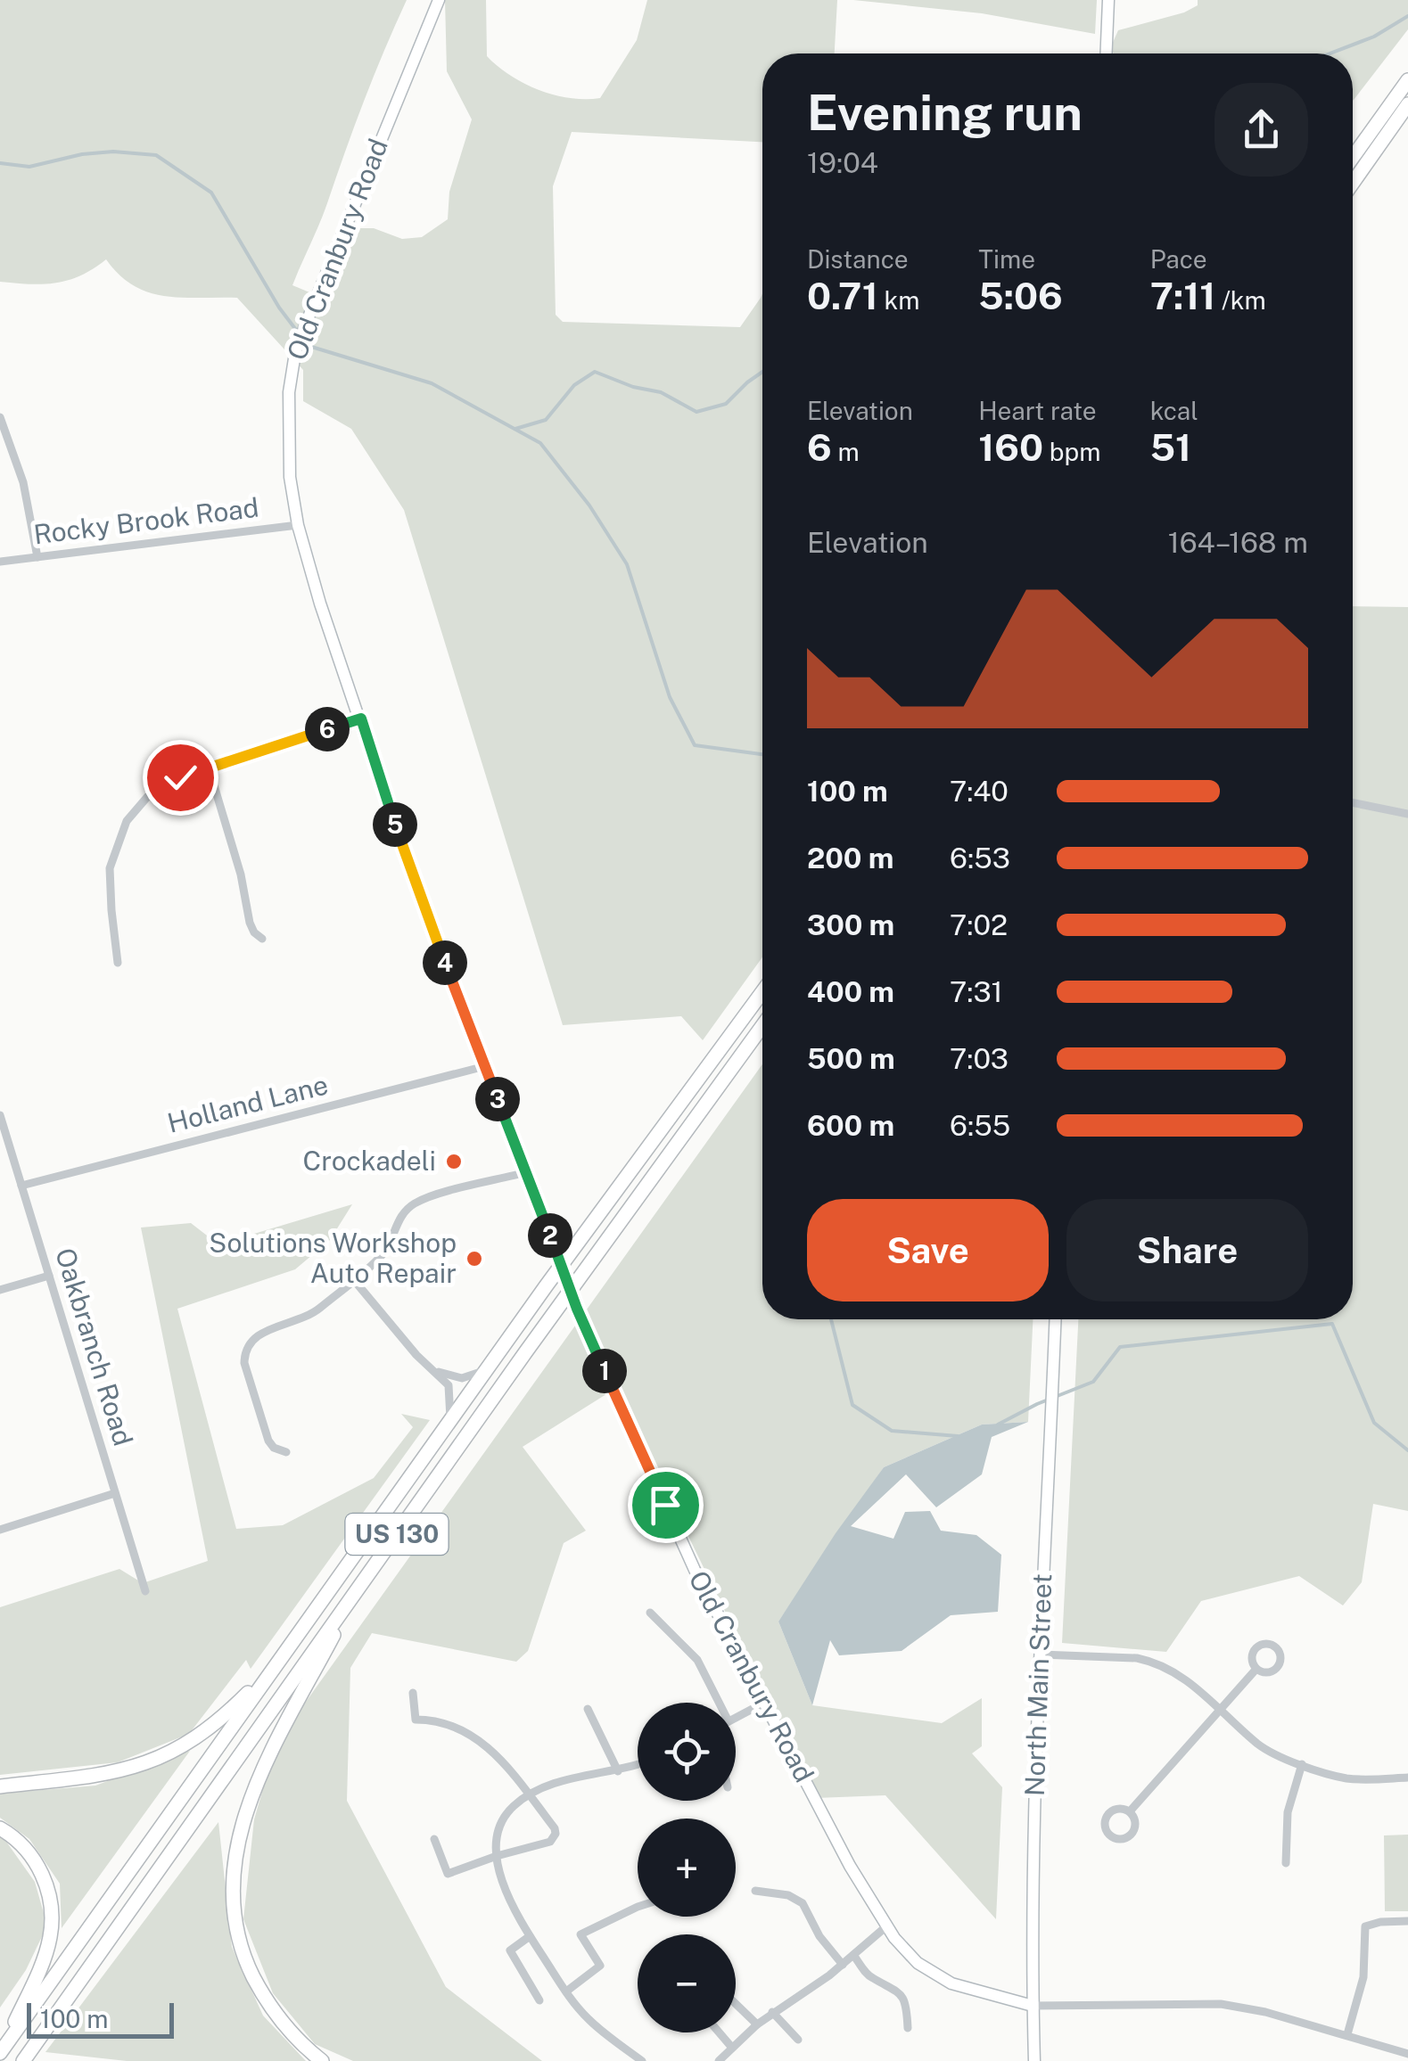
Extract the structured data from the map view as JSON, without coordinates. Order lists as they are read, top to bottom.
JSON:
{
  "streets": {
    "highway": ["US 130"],
    "street": [
      "Old Cranbury Road",
      "Rocky Brook Road",
      "Holland Lane",
      "Oakbranch Road",
      "North Main Street"
    ]
  },
  "crossings": [
    ["Old Cranbury Road", "Rocky Brook Road"],
    ["Old Cranbury Road", "Holland Lane"],
    ["Old Cranbury Road", "US 130"],
    ["Old Cranbury Road", "North Main Street"],
    ["Holland Lane", "Oakbranch Road"]
  ],
  "places": ["Crockadeli", "Solutions Workshop Auto Repair"],
  "scale_bar": "100 m",
  "page": {
    "heading": ["Evening run", "19:04"],
    "stats": [
      ["Distance", "0.71 km"],
      ["Time", "5:06"],
      ["Pace", "7:11 /km"],
      ["Elevation", "6 m"],
      ["Heart rate", "160 bpm"],
      ["kcal", "51"]
    ],
    "chart": ["Elevation", "164–168 m"],
    "pins": [
      "6",
      "5",
      "4",
      "3",
      "2",
      "1"
    ],
    "list": [
      {
        "name": "100 m",
        "note": "7:40"
      },
      {
        "name": "200 m",
        "note": "6:53"
      },
      {
        "name": "300 m",
        "note": "7:02"
      },
      {
        "name": "400 m",
        "note": "7:31"
      },
      {
        "name": "500 m",
        "note": "7:03"
      },
      {
        "name": "600 m",
        "note": "6:55"
      }
    ],
    "buttons": ["Save", "Share"],
    "map_buttons": ["+", "−"],
    "scale": "100 m"
  }
}
